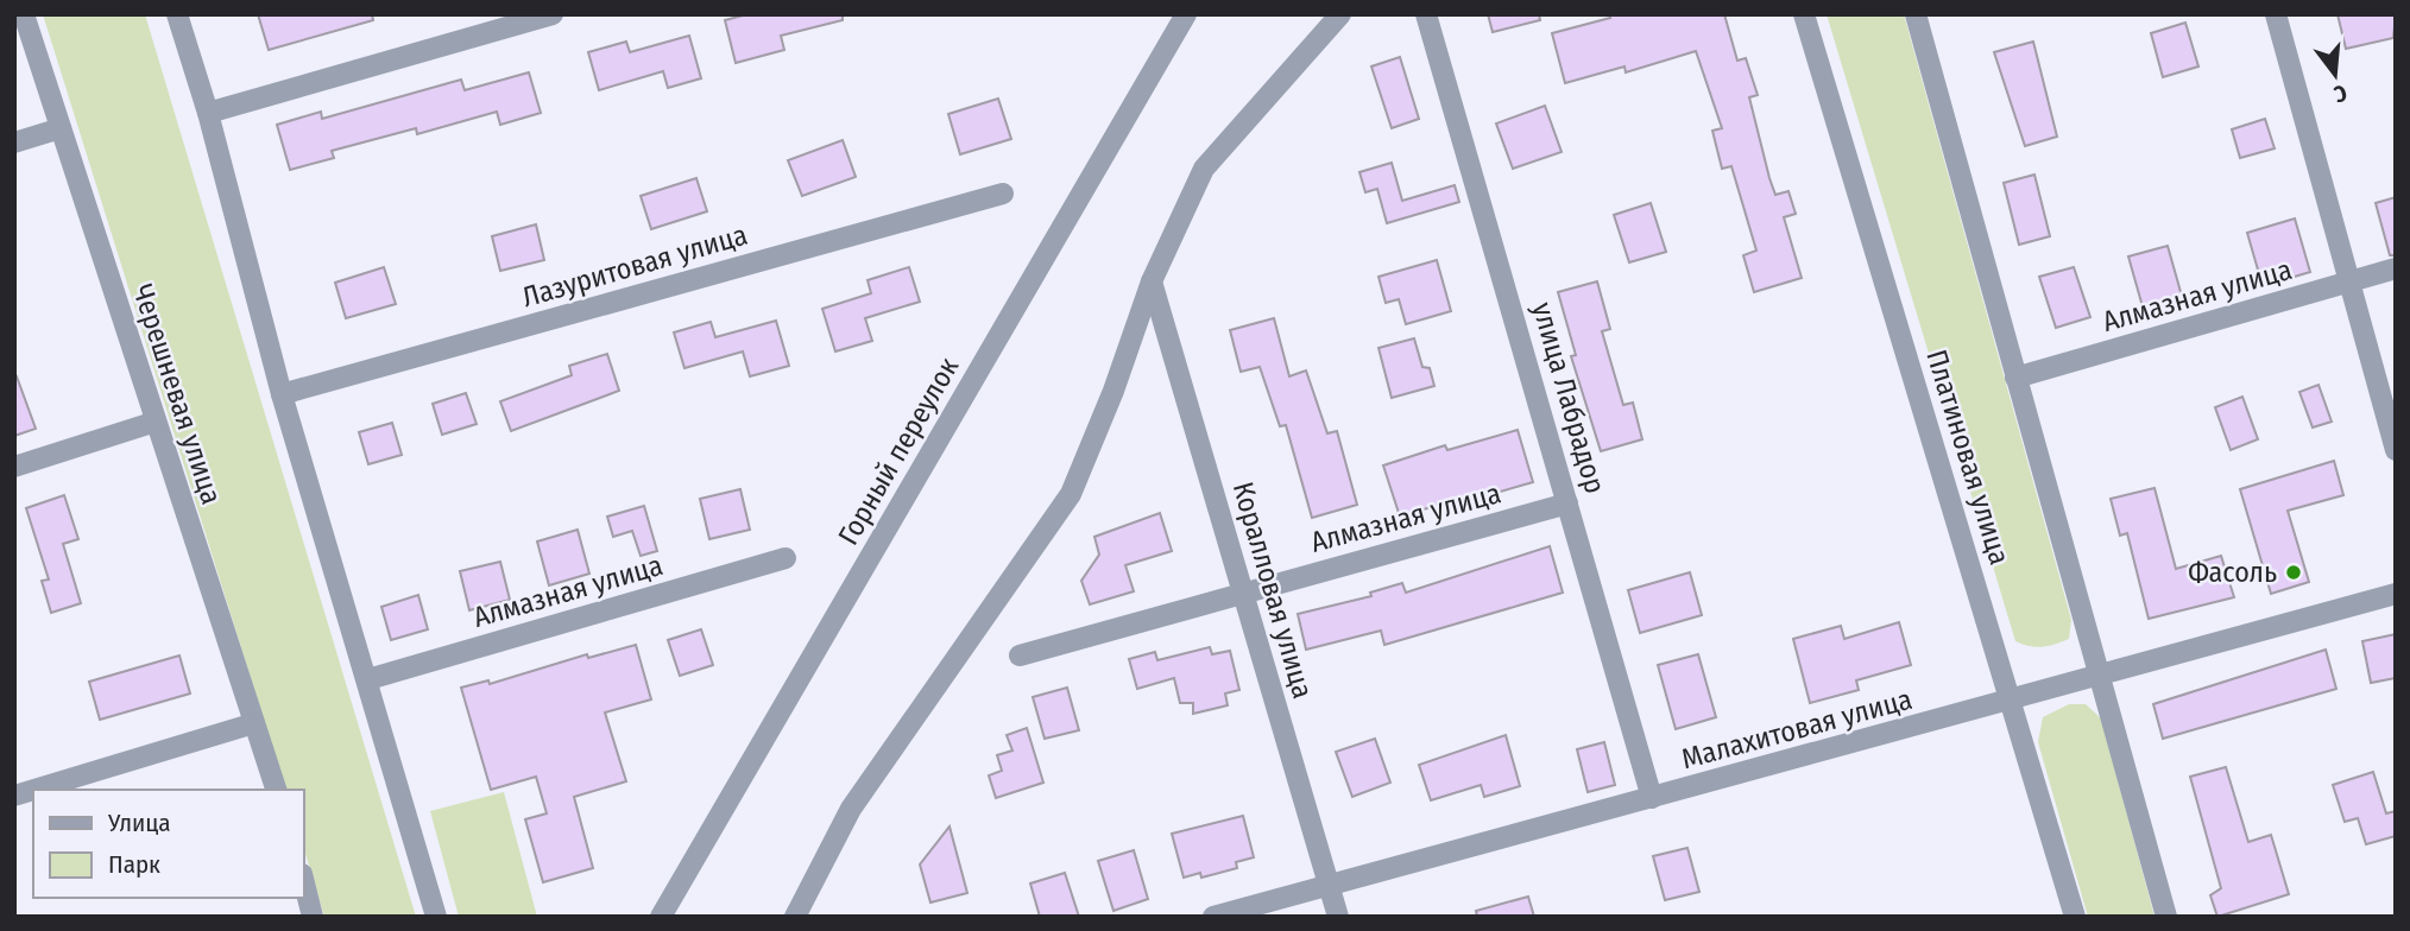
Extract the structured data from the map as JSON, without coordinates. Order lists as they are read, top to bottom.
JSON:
{
  "streets": {
    "street": [
      "Лазуритовая улица",
      "Алмазная улица",
      "Черешневая улица",
      "улица Лабрадор",
      "Горный переулок",
      "Платиновая улица",
      "Коралловая улица",
      "Малахитовая улица"
    ]
  },
  "crossings": [
    ["Алмазная улица", "улица Лабрадор"],
    ["Алмазная улица", "Коралловая улица"],
    ["улица Лабрадор", "Малахитовая улица"],
    ["Платиновая улица", "Малахитовая улица"],
    ["Коралловая улица", "Малахитовая улица"]
  ],
  "places": ["Фасоль"],
  "legend": ["Улица", "Парк"],
  "north": "bottom"
}
